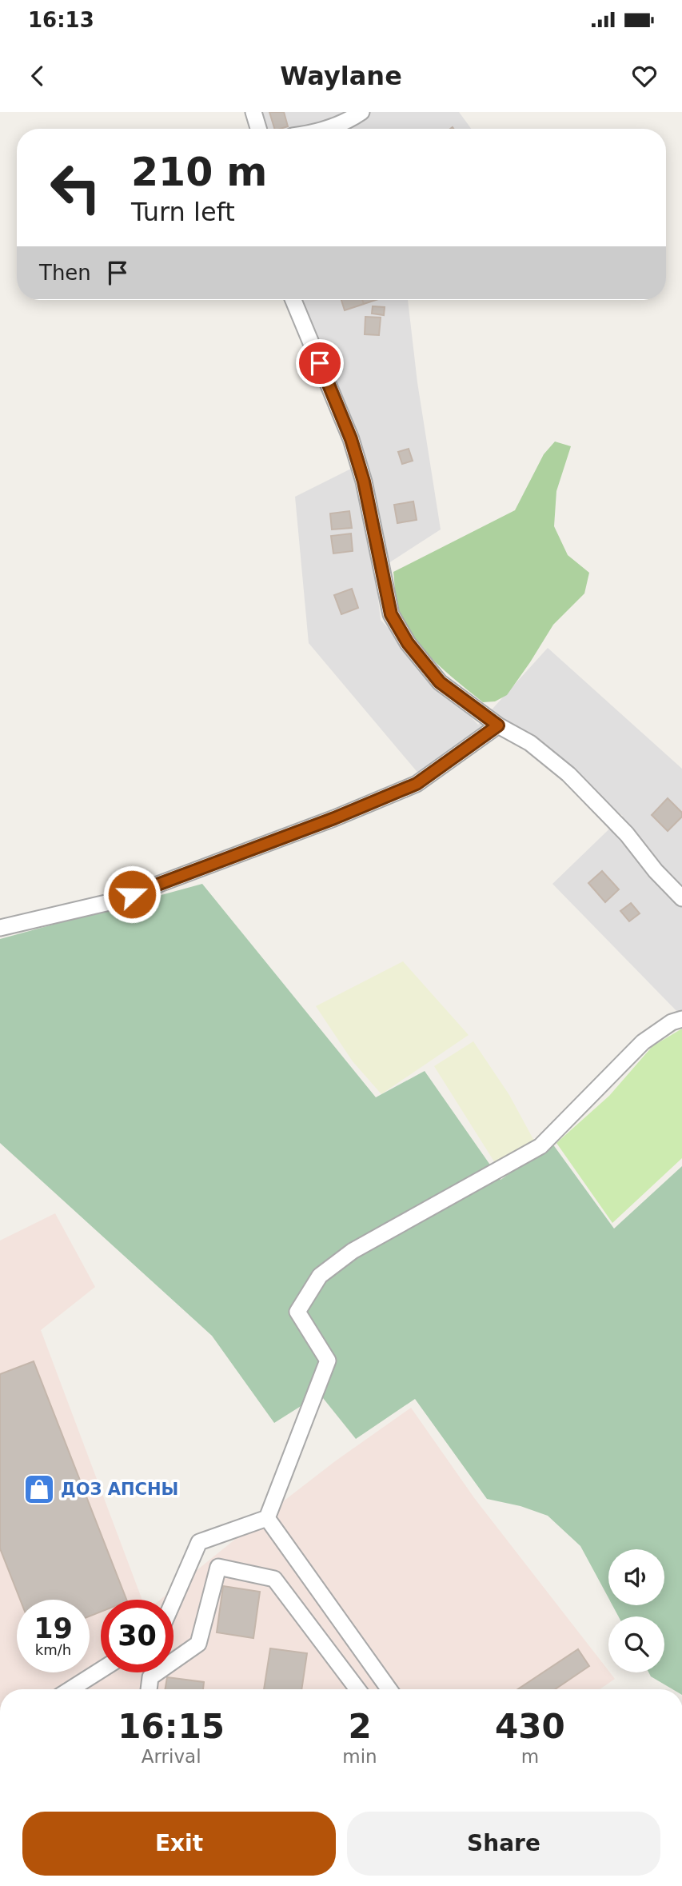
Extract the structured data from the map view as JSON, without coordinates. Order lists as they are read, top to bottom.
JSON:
{
  "places": {
    "shop": ["ДОЗ АПСНЫ"]
  },
  "page": {
    "status": "16:13",
    "header": "Waylane",
    "turn": ["210 m", "Turn left"],
    "then": "Then",
    "speed": "19 km/h",
    "limit": "30",
    "eta": [
      "16:15",
      "Arrival",
      "2",
      "min",
      "430",
      "m"
    ],
    "buttons": ["Exit", "Share"]
  }
}
